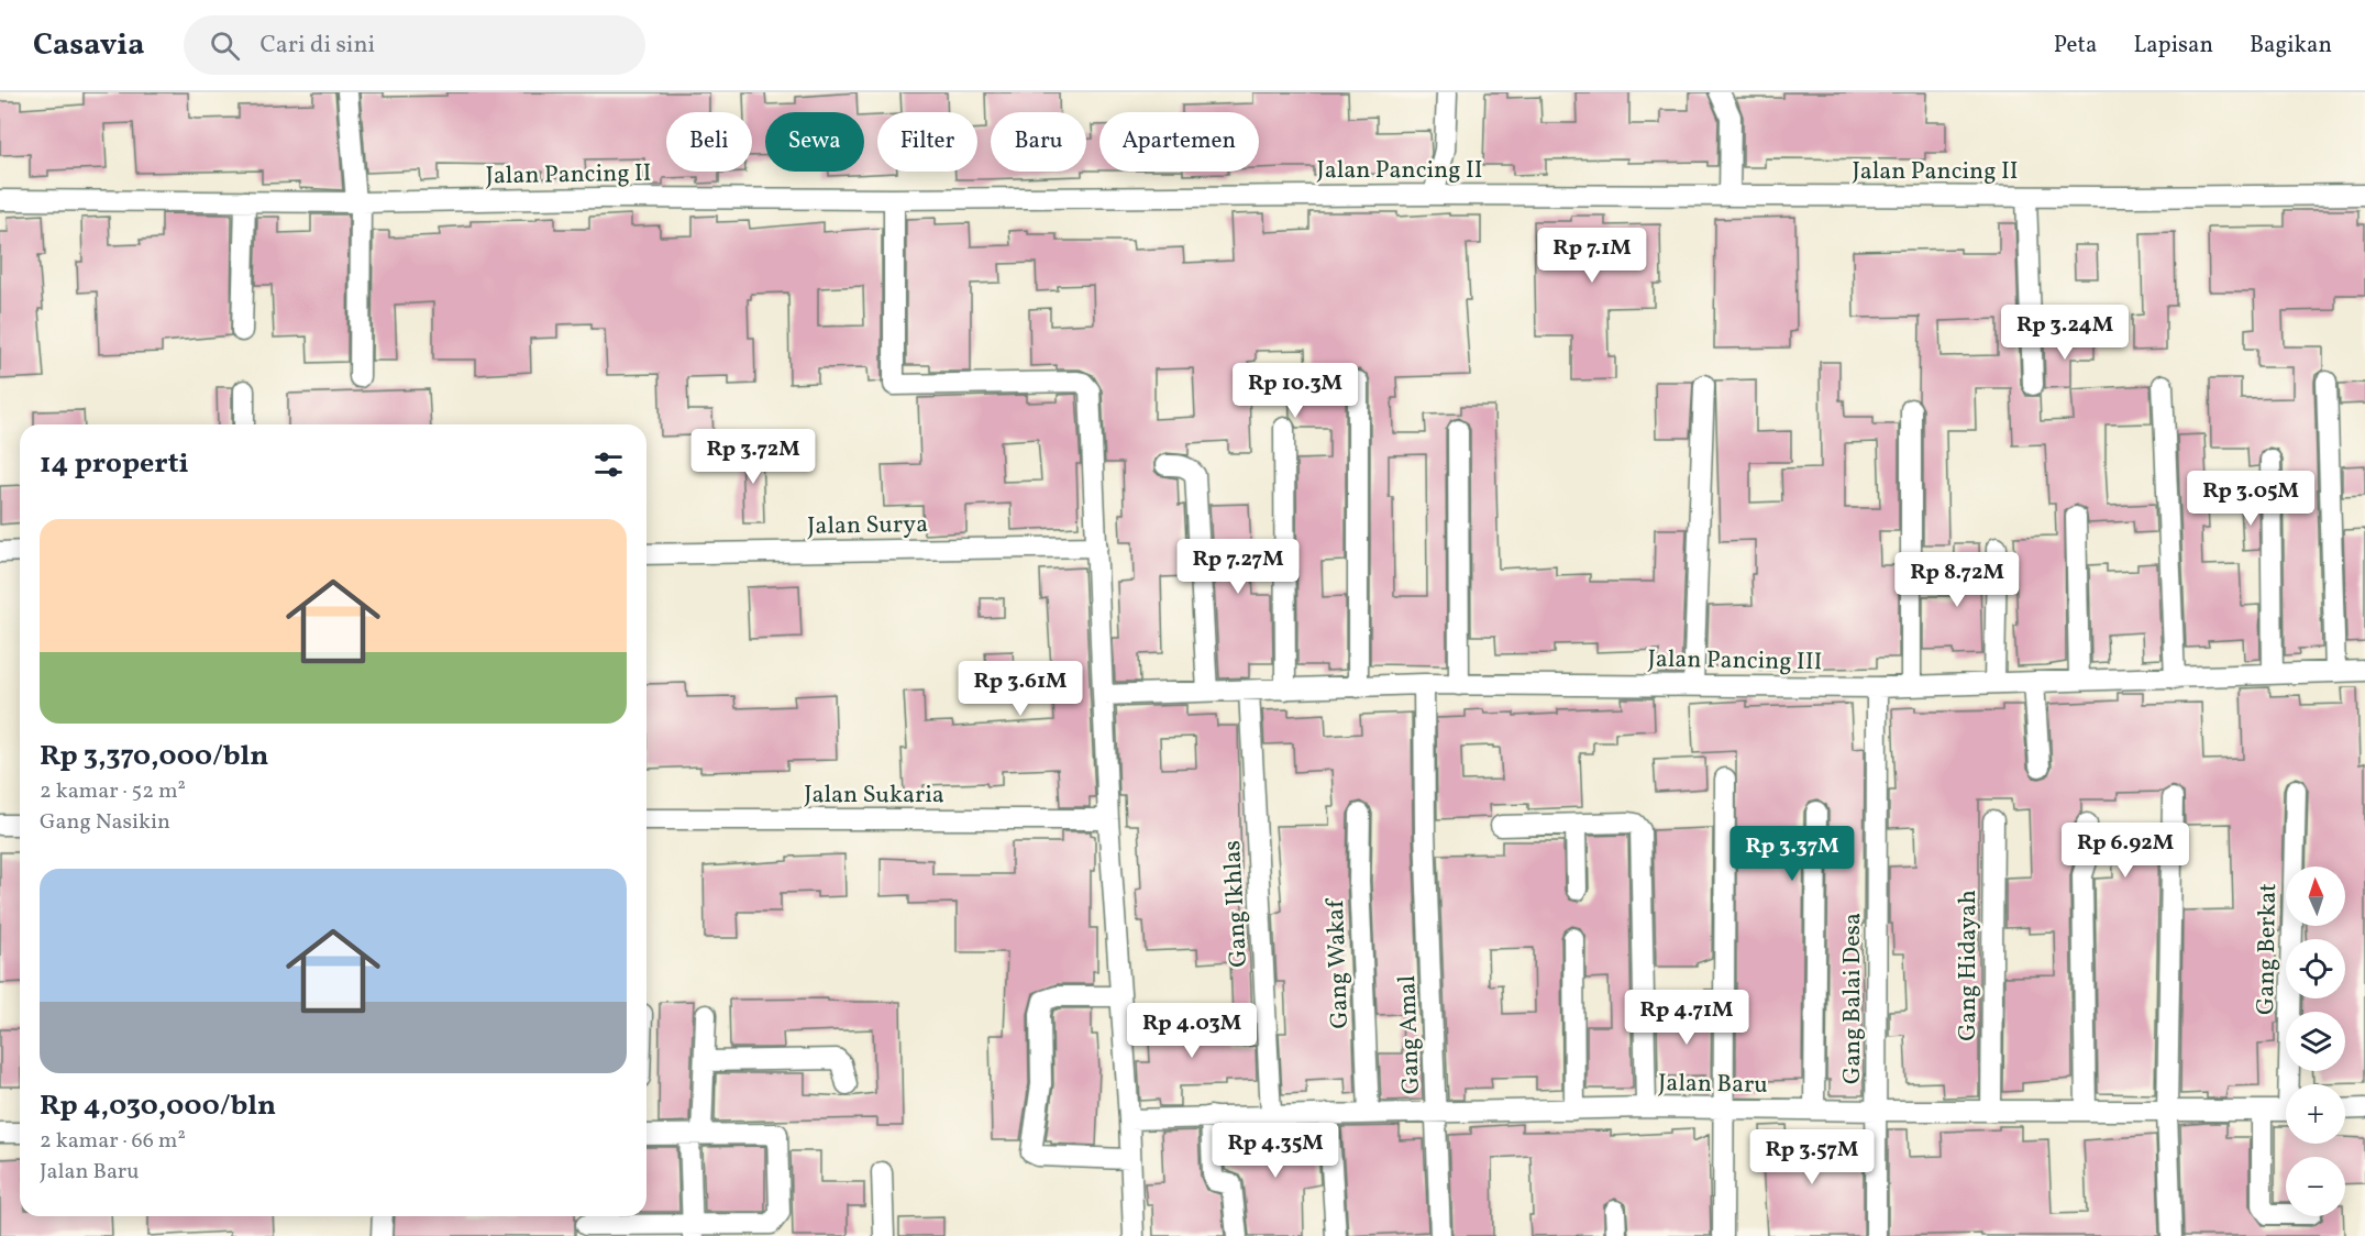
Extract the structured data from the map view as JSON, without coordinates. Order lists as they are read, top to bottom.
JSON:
{
  "streets": {
    "street": [
      "Jalan Pancing II",
      "Jalan Surya",
      "Jalan Pancing III",
      "Jalan Sukaria",
      "Gang Ikhlas",
      "Gang Berkat",
      "Gang Wakaf",
      "Gang Hidayah",
      "Gang Balai Desa",
      "Gang Amal",
      "Jalan Baru"
    ]
  },
  "crossings": [
    ["Jalan Pancing III", "Gang Ikhlas"],
    ["Jalan Pancing III", "Gang Balai Desa"],
    ["Jalan Pancing III", "Gang Amal"],
    ["Gang Ikhlas", "Jalan Baru"],
    ["Gang Wakaf", "Jalan Baru"],
    ["Gang Hidayah", "Jalan Baru"],
    ["Gang Balai Desa", "Jalan Baru"],
    ["Gang Amal", "Jalan Baru"]
  ],
  "north": "top",
  "page": {
    "header": "Casavia",
    "search": "Cari di sini",
    "nav": ["Peta", "Lapisan", "Bagikan"],
    "chip": [
      "Beli",
      "Sewa",
      "Filter",
      "Baru",
      "Apartemen"
    ],
    "price": [
      "Rp 7.1M",
      "Rp 3.24M",
      "Rp 10.3M",
      "Rp 3.72M",
      "Rp 3.05M",
      "Rp 7.27M",
      "Rp 8.72M",
      "Rp 3.61M",
      "Rp 6.92M",
      "Rp 3.37M",
      "Rp 4.71M",
      "Rp 4.03M",
      "Rp 4.35M",
      "Rp 3.57M"
    ],
    "heading": "14 properti",
    "list": [
      {
        "name": "Rp 3,370,000/bln",
        "note": "2 kamar · 52 m² · Gang Nasikin"
      },
      {
        "name": "Rp 4,030,000/bln",
        "note": "2 kamar · 66 m² · Jalan Baru"
      }
    ],
    "map_buttons": ["+", "−"]
  }
}
